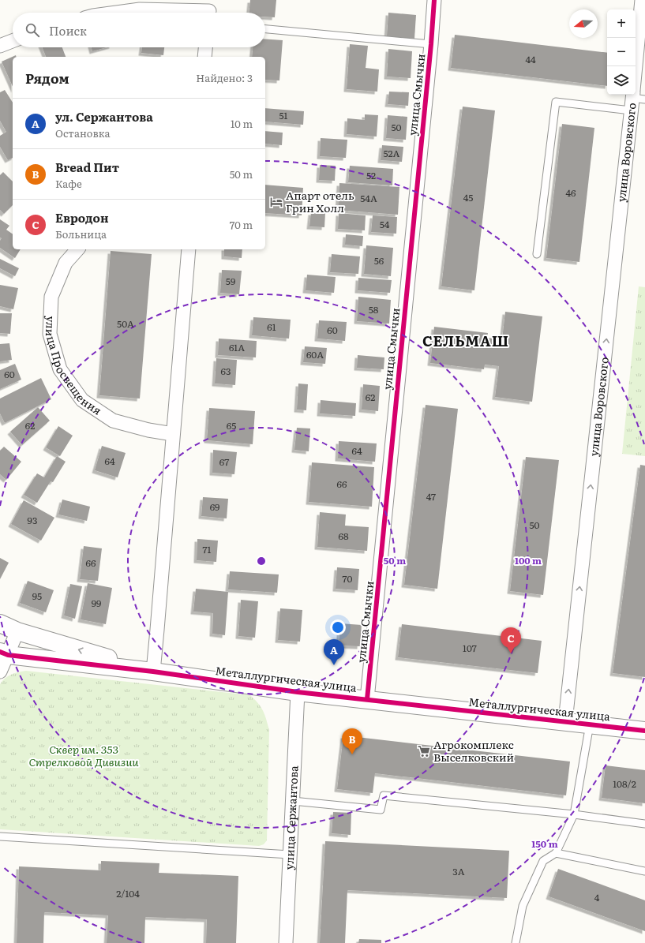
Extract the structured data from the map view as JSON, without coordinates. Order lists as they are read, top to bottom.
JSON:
{
  "streets": {
    "street": [
      "улица Смычки",
      "улица Воровского",
      "улица Просвещения",
      "Металлургическая улица",
      "улица Сержантова"
    ]
  },
  "crossings": [
    ["улица Смычки", "Металлургическая улица"],
    ["улица Воровского", "Металлургическая улица"],
    ["Металлургическая улица", "улица Сержантова"]
  ],
  "one_way": ["улица Воровского"],
  "districts": ["СЕЛЬМАШ"],
  "parks": ["Сквер им. 353 Стрелковой Дивизии"],
  "places": {
    "hotel": ["Апарт отель Грин Холл"],
    "supermarket": ["Агрокомплекс Выселковский"]
  },
  "house_numbers": [
    "44",
    "51",
    "50",
    "52А",
    "52",
    "46",
    "45",
    "54А",
    "54",
    "56",
    "59",
    "58",
    "50А",
    "61",
    "60",
    "61А",
    "60А",
    "63",
    "60",
    "62",
    "62",
    "65",
    "64",
    "64",
    "67",
    "66",
    "47",
    "69",
    "93",
    "50",
    "68",
    "71",
    "66",
    "70",
    "95",
    "99",
    "107",
    "108/2",
    "3А",
    "2/104",
    "4"
  ],
  "north": "left",
  "page": {
    "map_buttons": ["+", "−"],
    "search": "Поиск",
    "heading": ["Рядом", "Найдено: 3"],
    "list": [
      {
        "mark": "A",
        "name": "ул. Сержантова",
        "note": "Остановка",
        "value": "10 m"
      },
      {
        "mark": "B",
        "name": "Bread Пит",
        "note": "Кафе",
        "value": "50 m"
      },
      {
        "mark": "C",
        "name": "Евродон",
        "note": "Больница",
        "value": "70 m"
      }
    ],
    "pins": ["C", "A", "B"]
  },
  "rings": ["50 m", "100 m", "150 m"]
}
